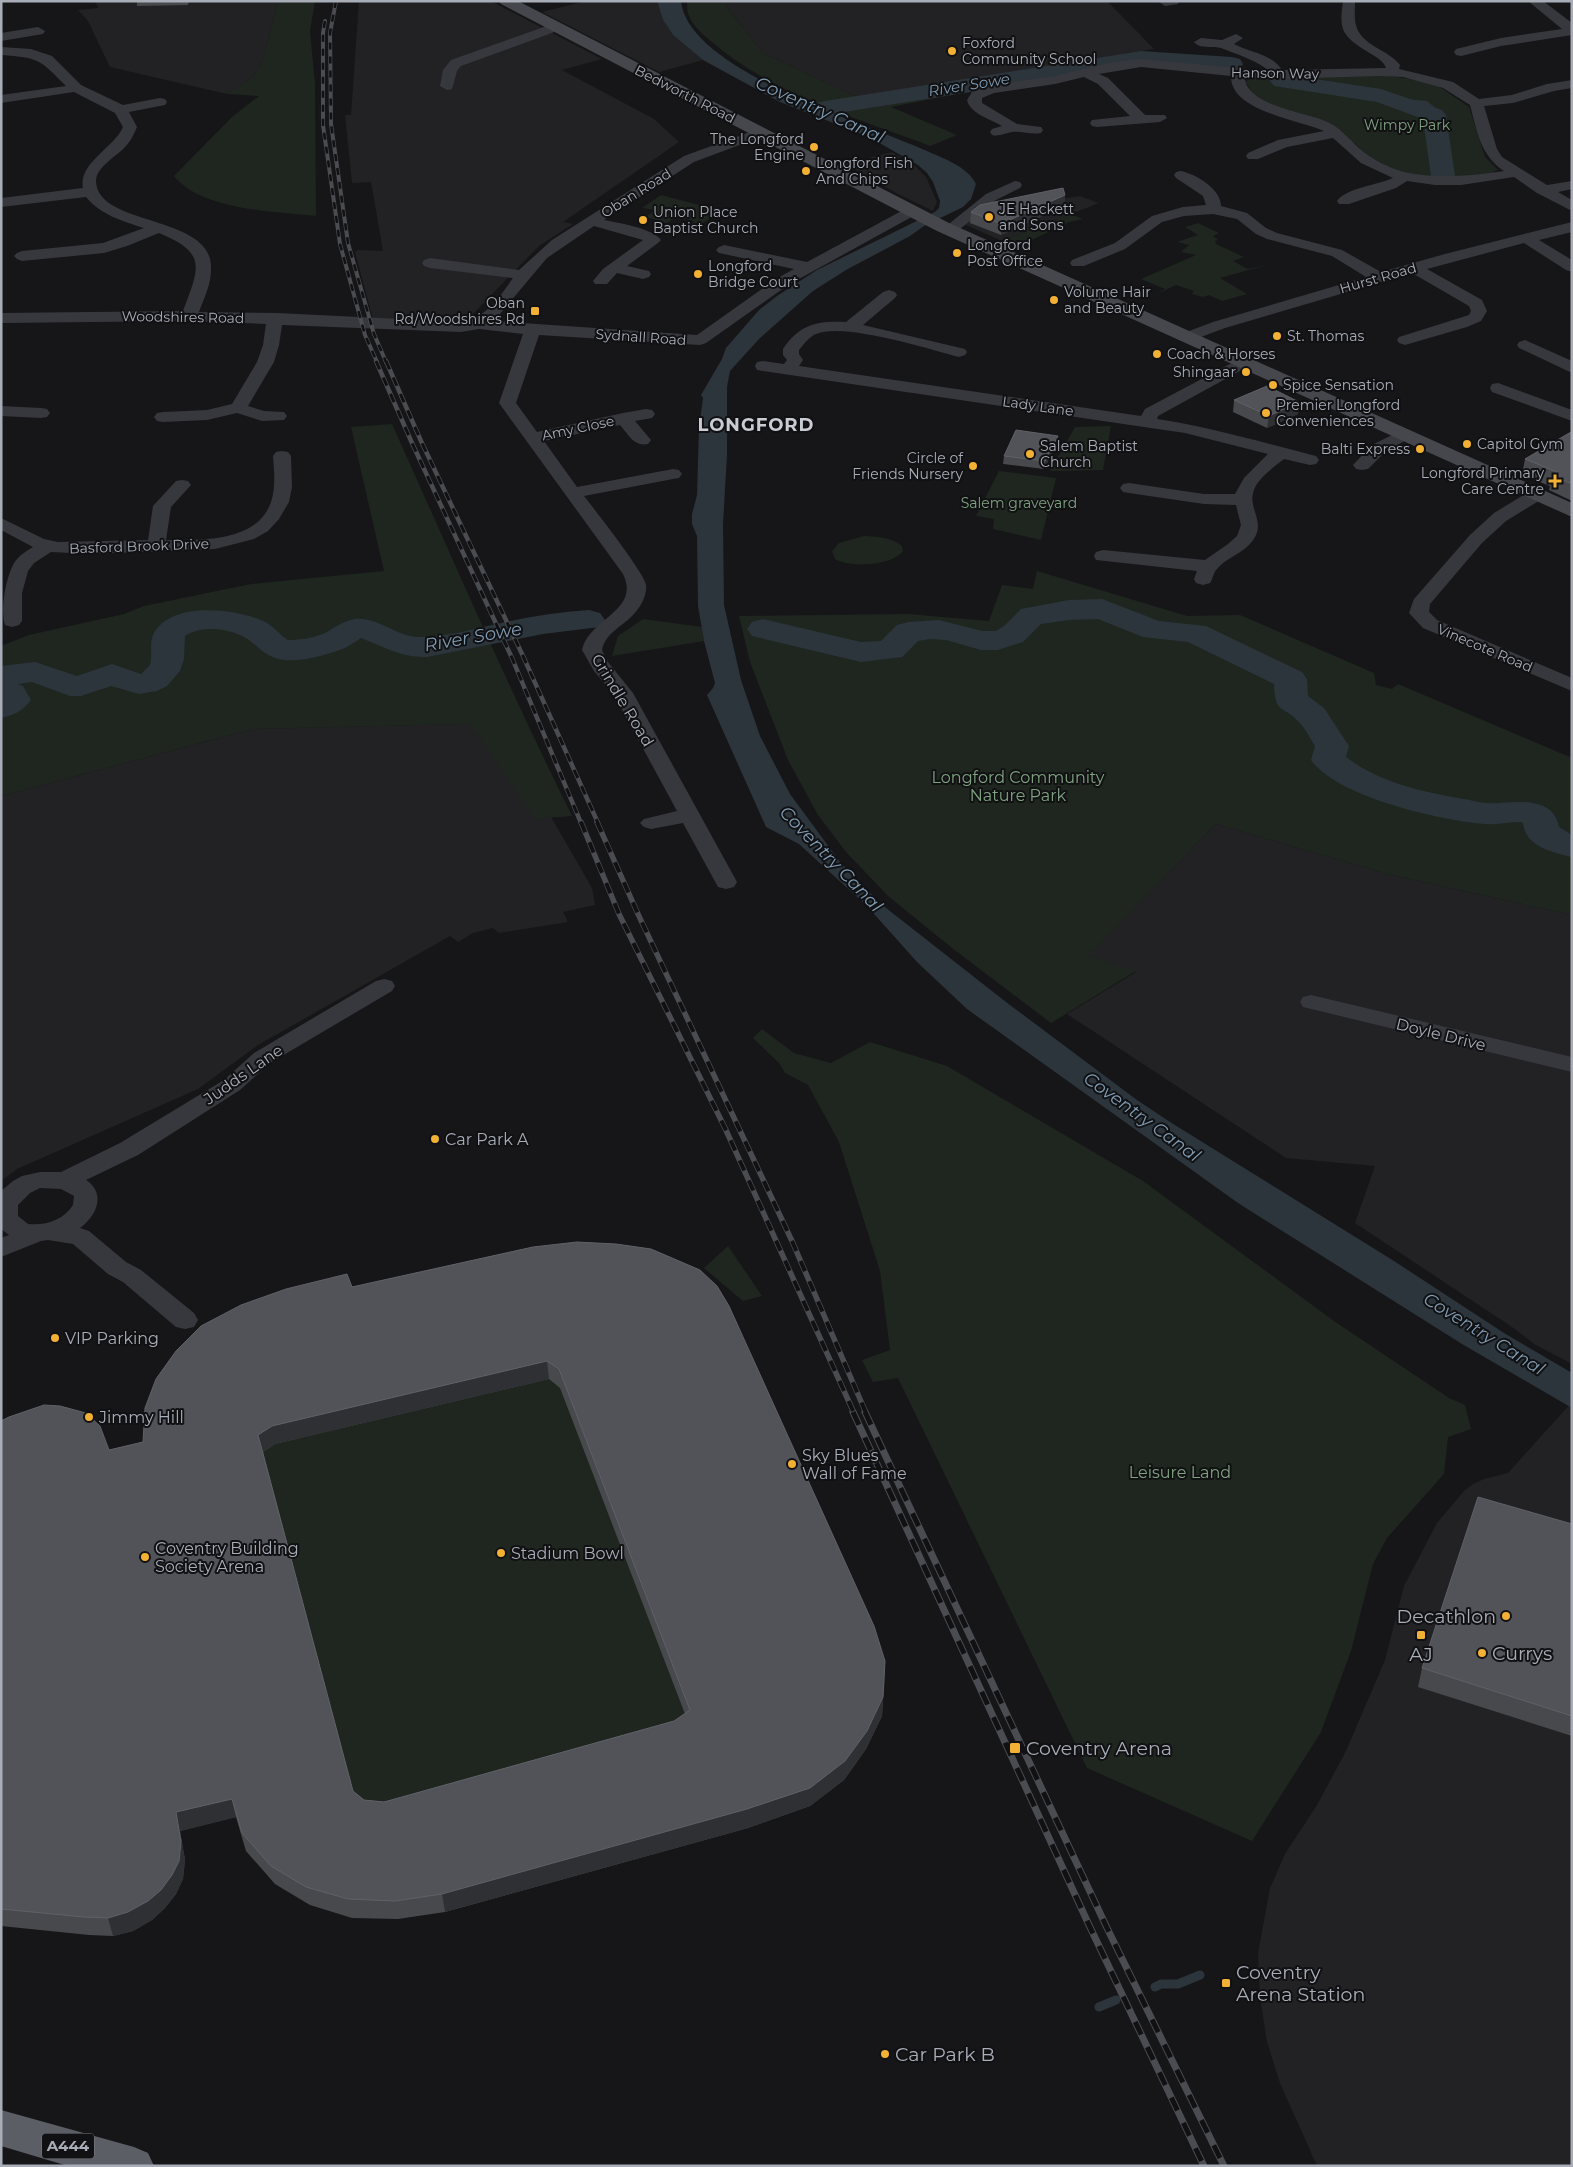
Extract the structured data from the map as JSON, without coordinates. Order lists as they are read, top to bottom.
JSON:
{
  "streets": {
    "highway": ["A444"],
    "main road": ["Bedworth Road"],
    "street": [
      "Hanson Way",
      "Oban Road",
      "Hurst Road",
      "Woodshires Road",
      "Sydnall Road",
      "Lady Lane",
      "Amy Close",
      "Basford Brook Drive",
      "Vinecote Road",
      "Grindle Road",
      "Doyle Drive",
      "Judds Lane"
    ]
  },
  "crossings": [
    ["Bedworth Road", "Oban Road"],
    ["Bedworth Road", "Hurst Road"],
    ["Bedworth Road", "Sydnall Road"],
    ["Bedworth Road", "Vinecote Road"],
    ["Oban Road", "Sydnall Road"],
    ["Woodshires Road", "Sydnall Road"],
    ["Sydnall Road", "Grindle Road"],
    ["Amy Close", "Grindle Road"]
  ],
  "districts": ["LONGFORD"],
  "water": ["River Sowe", "Coventry Canal"],
  "parks": [
    "Wimpy Park",
    "Salem graveyard",
    "Longford Community Nature Park",
    "Leisure Land"
  ],
  "places": {
    "other": [
      "Foxford Community School",
      "The Longford Engine",
      "Longford Fish And Chips",
      "JE Hackett and Sons",
      "Union Place Baptist Church",
      "Longford Post Office",
      "Longford Bridge Court",
      "Volume Hair and Beauty",
      "St. Thomas",
      "Coach & Horses",
      "Shingaar",
      "Spice Sensation",
      "Premier Longford Conveniences",
      "Capitol Gym",
      "Balti Express",
      "Salem Baptist Church",
      "Circle of Friends Nursery",
      "Car Park A",
      "VIP Parking",
      "Jimmy Hill",
      "Sky Blues Wall of Fame",
      "Stadium Bowl",
      "Coventry Building Society Arena",
      "Decathlon",
      "Currys",
      "Car Park B"
    ],
    "transit": [
      "Oban Rd/Woodshires Rd",
      "AJ",
      "Coventry Arena",
      "Coventry Arena Station"
    ],
    "health": ["Longford Primary Care Centre"]
  }
}
